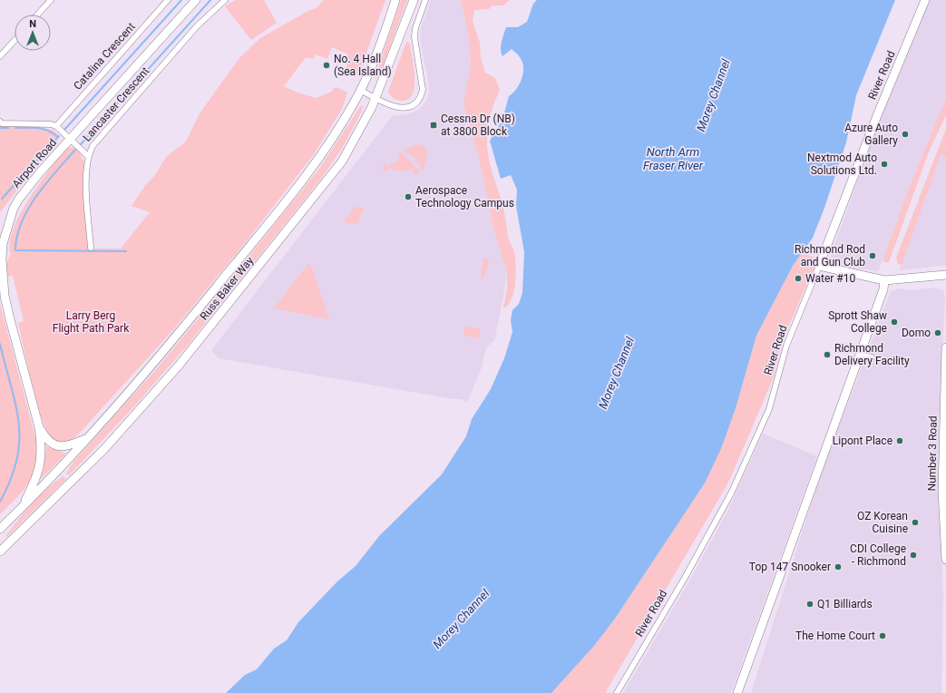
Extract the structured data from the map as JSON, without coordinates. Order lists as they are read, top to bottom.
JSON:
{
  "streets": {
    "main road": [
      "River Road",
      "Airport Road",
      "Russ Baker Way",
      "Number 3 Road"
    ],
    "street": ["Catalina Crescent", "Lancaster Crescent"]
  },
  "water": ["Morey Channel", "North Arm Fraser River"],
  "parks": ["Larry Berg Flight Path Park"],
  "places": {
    "other": [
      "No. 4 Hall (Sea Island)",
      "Azure Auto Gallery",
      "Nextmod Auto Solutions Ltd.",
      "Aerospace Technology Campus",
      "Richmond Rod and Gun Club",
      "Water #10",
      "Sprott Shaw College",
      "Domo",
      "Richmond Delivery Facility",
      "Lipont Place",
      "OZ Korean Cuisine",
      "CDI College - Richmond",
      "Top 147 Snooker",
      "Q1 Billiards",
      "The Home Court"
    ],
    "transit": ["Cessna Dr (NB) at 3800 Block"]
  },
  "north": "top"
}
